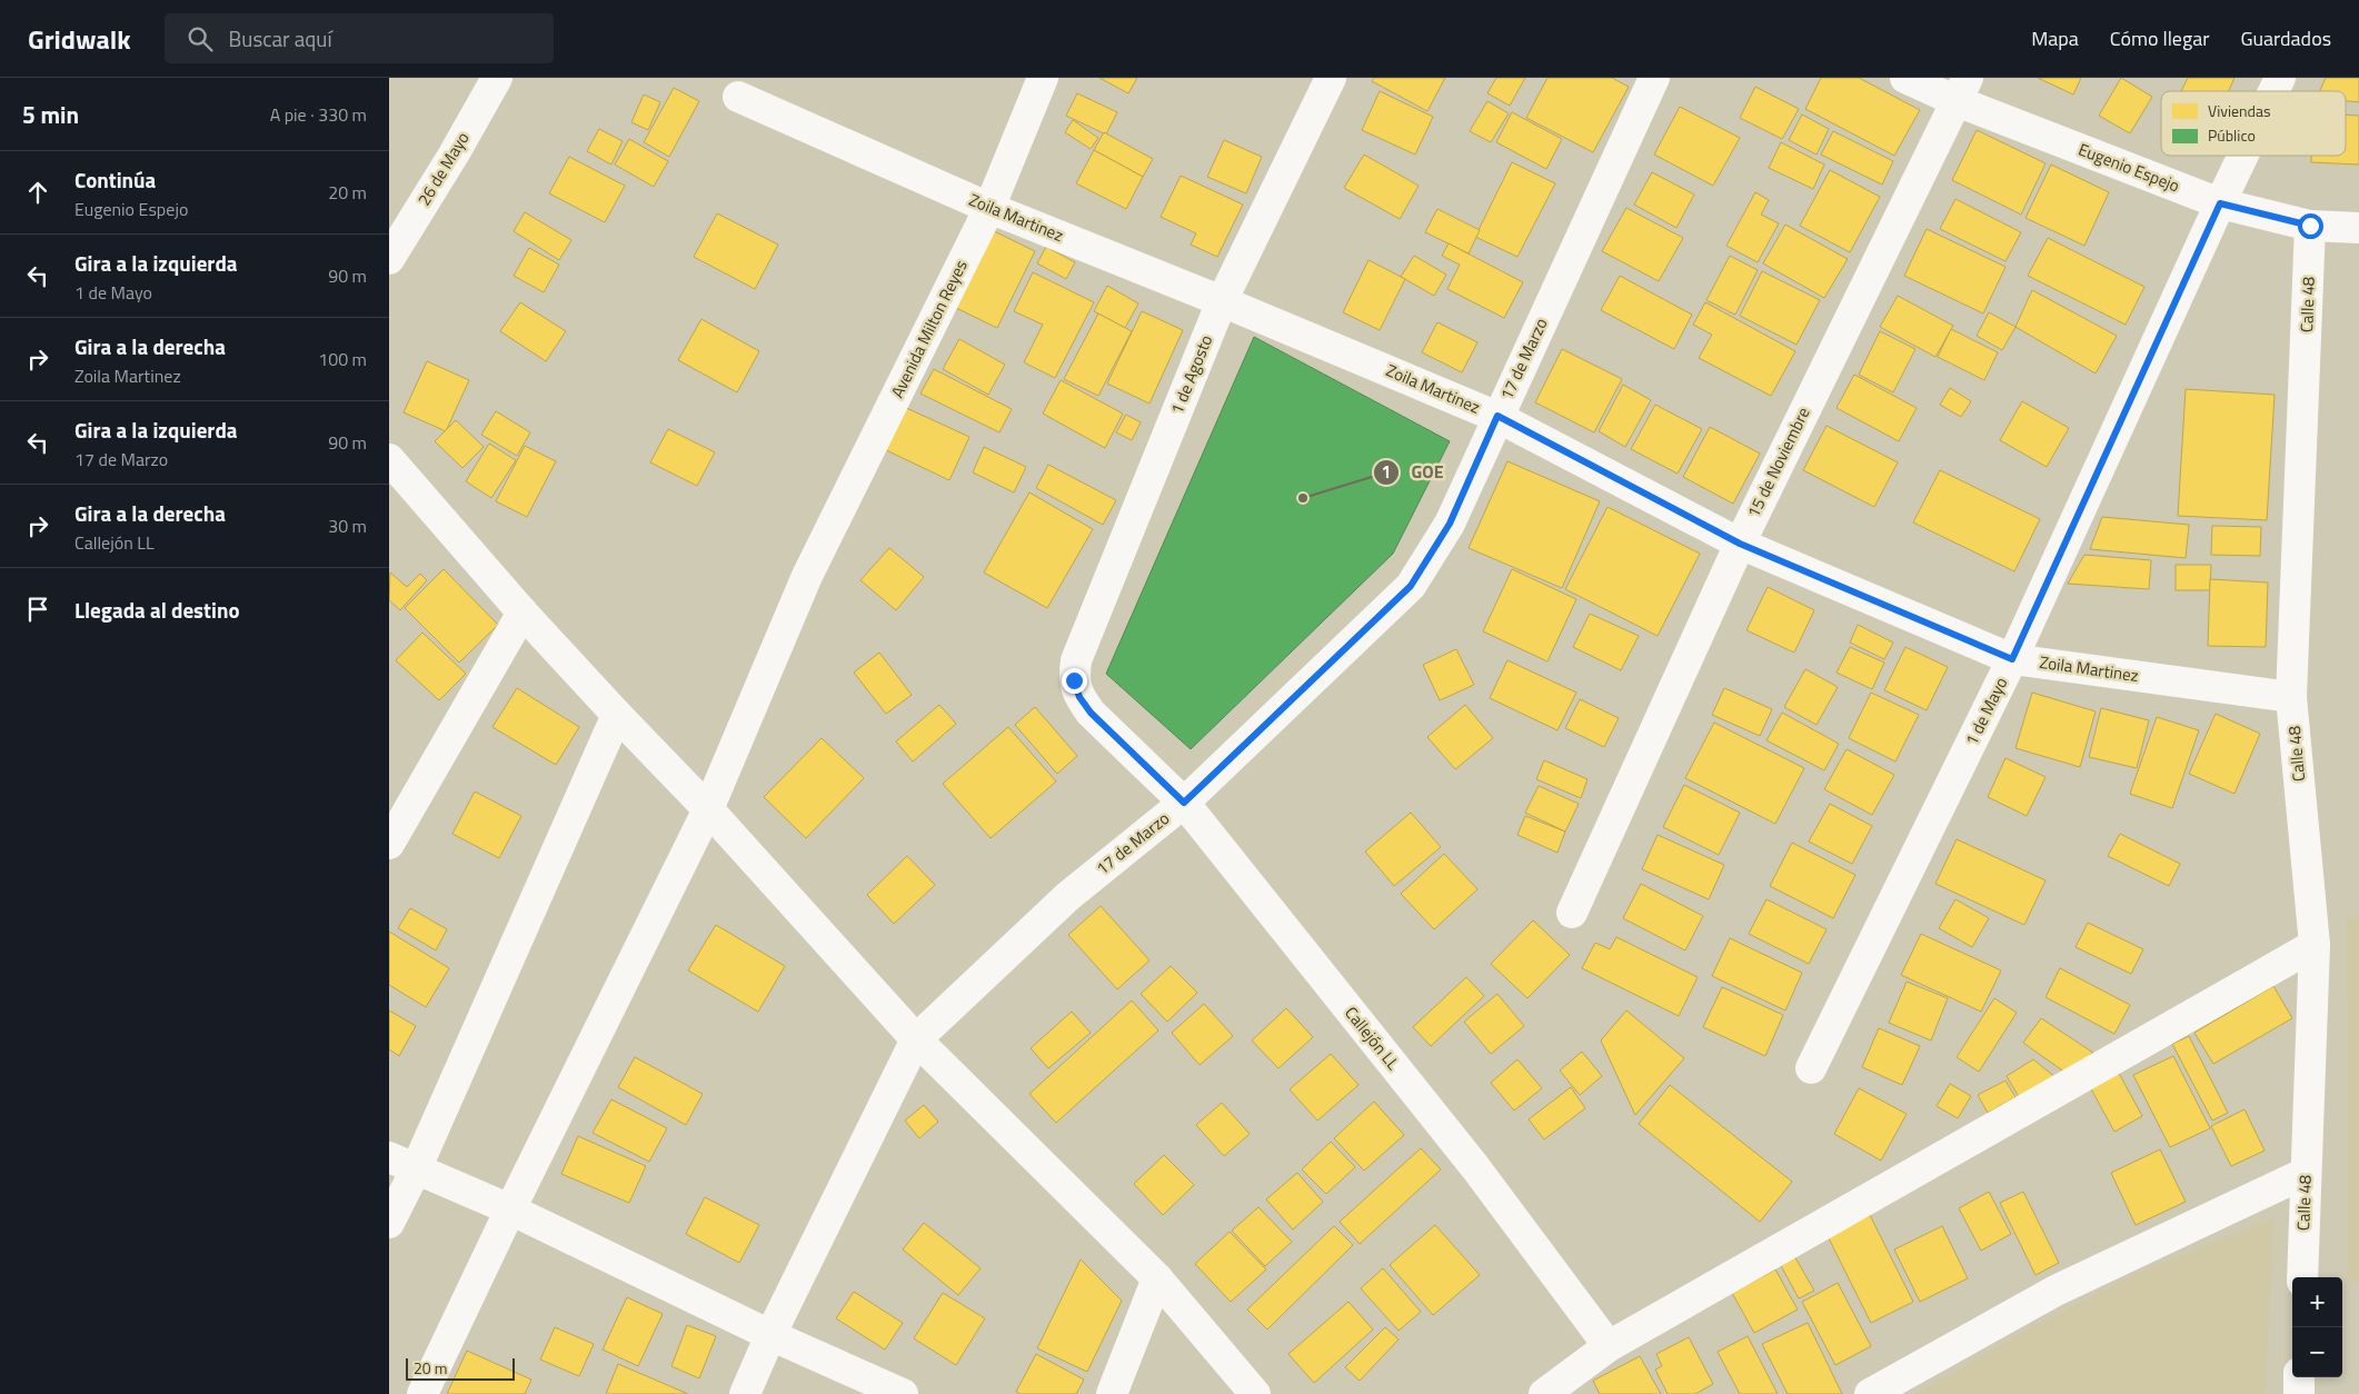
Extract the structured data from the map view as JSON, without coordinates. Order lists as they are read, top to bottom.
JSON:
{
  "streets": {
    "street": [
      "Eugenio Espejo",
      "26 de Mayo",
      "Zoila Martinez",
      "Calle 48",
      "Avenida Milton Reyes",
      "17 de Marzo",
      "1 de Agosto",
      "15 de Noviembre",
      "1 de Mayo",
      "Callejón LL"
    ]
  },
  "crossings": [
    ["Eugenio Espejo", "Calle 48"],
    ["Eugenio Espejo", "15 de Noviembre"],
    ["Eugenio Espejo", "1 de Mayo"],
    ["Zoila Martinez", "Calle 48"],
    ["Zoila Martinez", "Avenida Milton Reyes"],
    ["Zoila Martinez", "17 de Marzo"],
    ["Zoila Martinez", "1 de Agosto"],
    ["Zoila Martinez", "15 de Noviembre"],
    ["Zoila Martinez", "1 de Mayo"],
    ["17 de Marzo", "Callejón LL"],
    ["1 de Agosto", "Callejón LL"]
  ],
  "places": ["GOE"],
  "legend": ["Viviendas", "Público"],
  "scale_bar": "20 m",
  "page": {
    "header": "Gridwalk",
    "search": "Buscar aquí",
    "nav": ["Mapa", "Cómo llegar", "Guardados"],
    "heading": ["5 min", "A pie · 330 m"],
    "list": [
      ["Continúa", "Eugenio Espejo", "20 m"],
      ["Gira a la izquierda", "1 de Mayo", "90 m"],
      ["Gira a la derecha", "Zoila Martinez", "100 m"],
      ["Gira a la izquierda", "17 de Marzo", "90 m"],
      ["Gira a la derecha", "Callejón LL", "30 m"],
      "Llegada al destino"
    ],
    "map_buttons": ["+", "−"],
    "scale": "20 m"
  }
}
